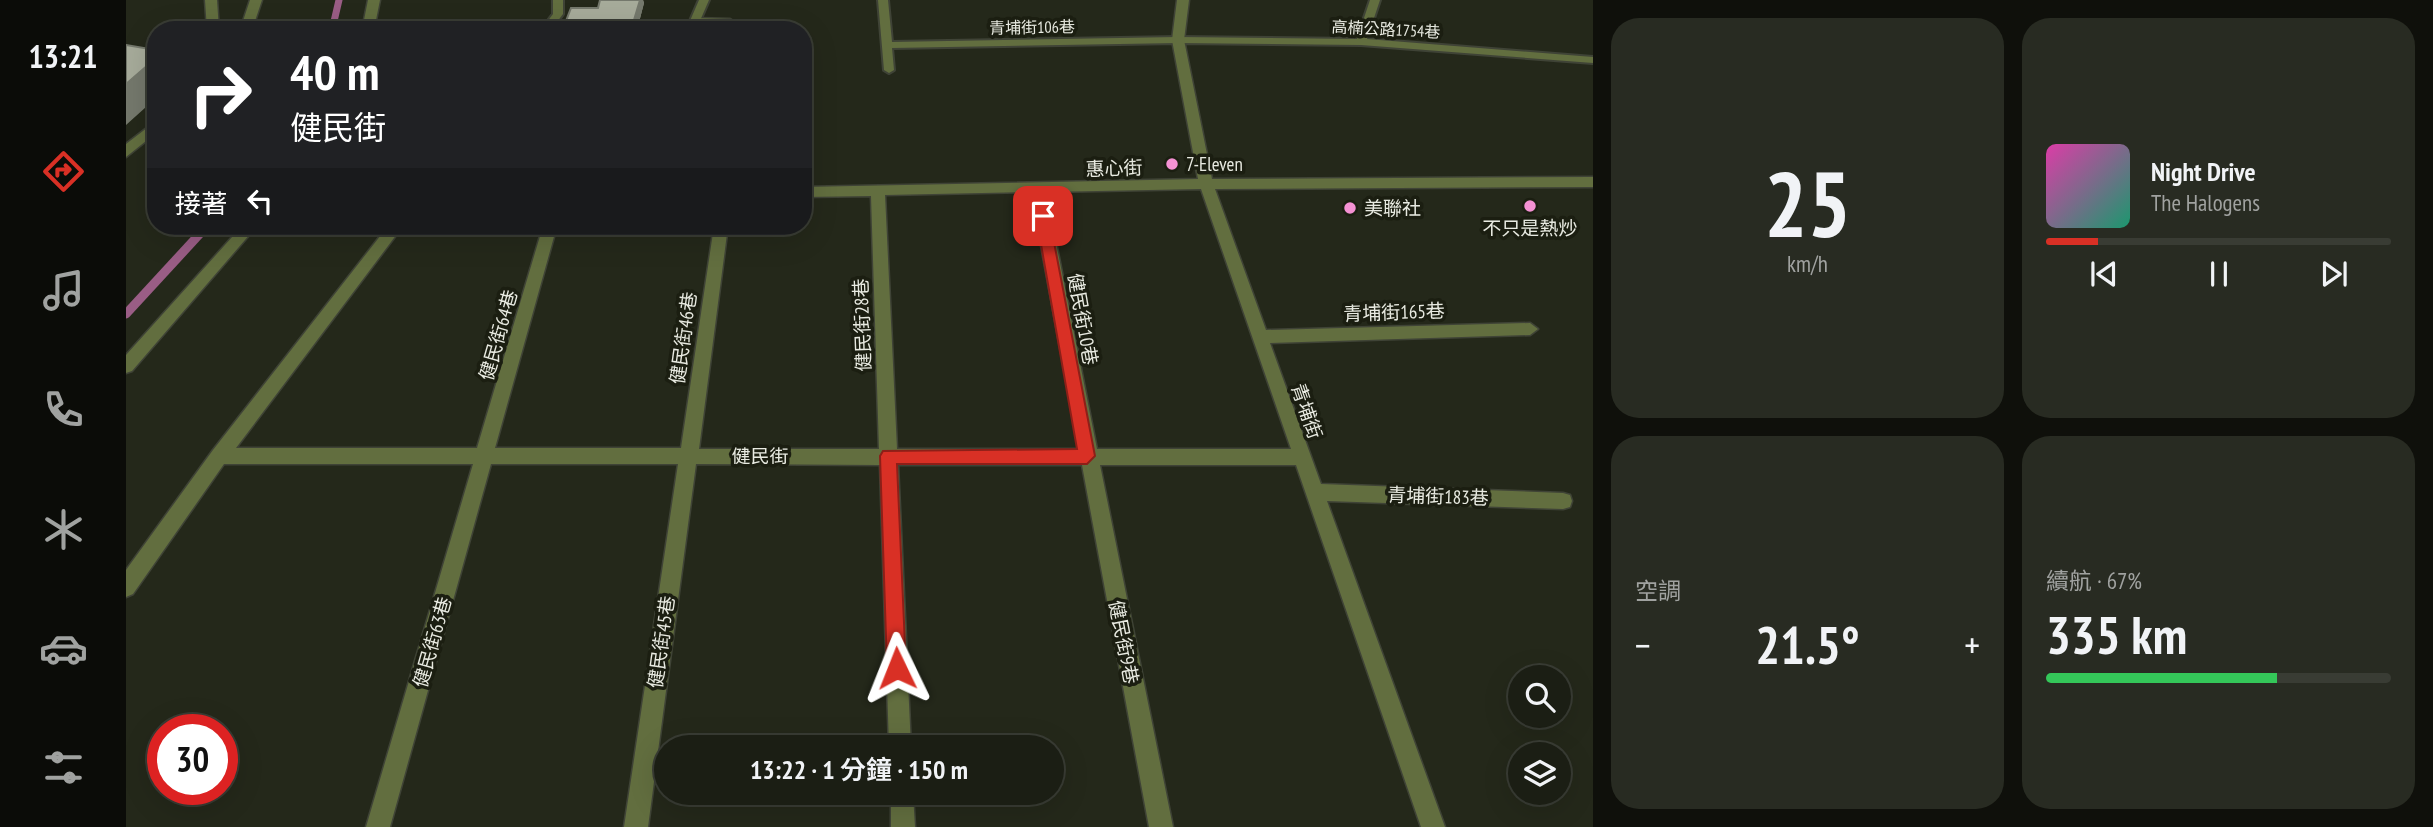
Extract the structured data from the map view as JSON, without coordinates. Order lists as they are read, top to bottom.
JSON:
{
  "streets": {
    "street": [
      "惠心街",
      "青埔街165巷",
      "健民街10巷",
      "健民街28巷",
      "健民街64巷",
      "健民街46巷",
      "青埔街",
      "健民街",
      "青埔街183巷",
      "健民街63巷",
      "健民街45巷",
      "健民街9巷"
    ],
    "lane": ["青埔街106巷", "高楠公路1754巷"]
  },
  "crossings": [
    ["青埔街106巷", "高楠公路1754巷"],
    ["青埔街106巷", "青埔街"],
    ["高楠公路1754巷", "青埔街"],
    ["惠心街", "健民街10巷"],
    ["惠心街", "健民街28巷"],
    ["惠心街", "青埔街"],
    ["青埔街165巷", "青埔街"],
    ["健民街10巷", "健民街"],
    ["健民街10巷", "健民街9巷"],
    ["健民街28巷", "健民街"],
    ["健民街64巷", "健民街"],
    ["健民街64巷", "健民街63巷"],
    ["健民街46巷", "健民街"],
    ["健民街46巷", "健民街45巷"],
    ["青埔街", "健民街"],
    ["青埔街", "青埔街183巷"],
    ["健民街", "健民街63巷"],
    ["健民街", "健民街45巷"],
    ["健民街", "健民街9巷"]
  ],
  "places": ["7-Eleven", "不只是熱炒", "美聯社"],
  "page": {
    "tabs": "13:21",
    "tile": [
      ["25", "km/h"],
      "空調",
      ["續航 · 67%", "335 km"]
    ],
    "turn": ["40 m", "健民街"],
    "song": ["Night Drive", "The Halogens"],
    "then": "接著",
    "heat": ["−", "21.5°", "+"],
    "limit": "30",
    "trip": "13:22 · 1 分鐘 · 150 m"
  }
}
